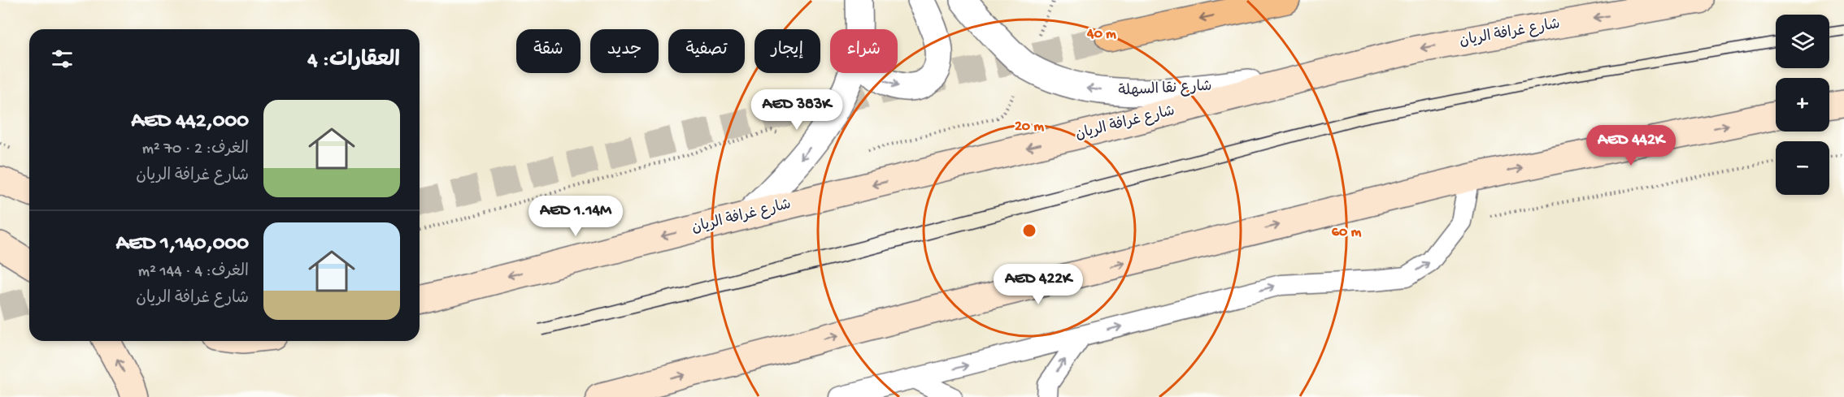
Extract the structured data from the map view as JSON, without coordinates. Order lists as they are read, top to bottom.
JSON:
{
  "streets": {
    "main road": ["شارع غرافة الريان"],
    "street": ["شارع نقا السهلة"]
  },
  "crossings": [
    ["شارع غرافة الريان", "شارع نقا السهلة"]
  ],
  "one_way": ["شارع نقا السهلة"],
  "page": {
    "map_buttons": ["+", "−"],
    "chip": [
      "شراء",
      "إيجار",
      "تصفية",
      "جديد",
      "شقة"
    ],
    "heading": "العقارات: 4",
    "list": [
      {
        "name": "AED 442,000",
        "note": "الغرف: 2 · 70 m² · شارع غرافة الريان"
      },
      {
        "name": "AED 1,140,000",
        "note": "الغرف: 4 · 144 m² · شارع غرافة الريان"
      }
    ],
    "price": [
      "AED 383K",
      "AED 442K",
      "AED 1.14M",
      "AED 422K"
    ]
  },
  "rings": ["40 m", "20 m", "60 m"]
}
